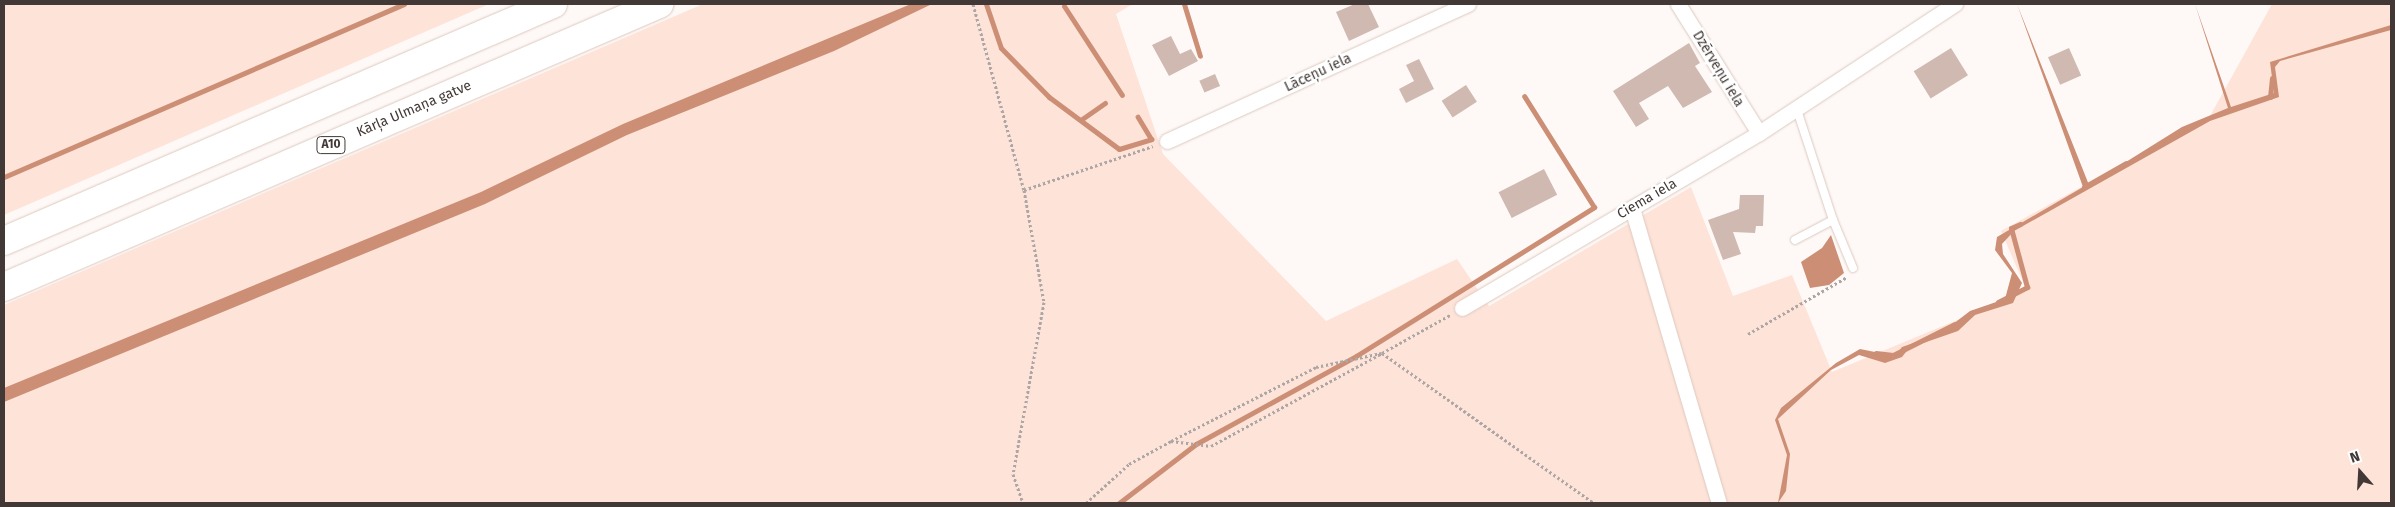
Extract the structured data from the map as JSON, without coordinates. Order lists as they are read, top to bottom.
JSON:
{
  "streets": {
    "highway": ["Kārļa Ulmaņa gatve", "A10"],
    "street": ["Dzērveņu iela", "Lāceņu iela", "Ciema iela"]
  },
  "crossings": [
    ["Dzērveņu iela", "Ciema iela"]
  ],
  "north": "top"
}
